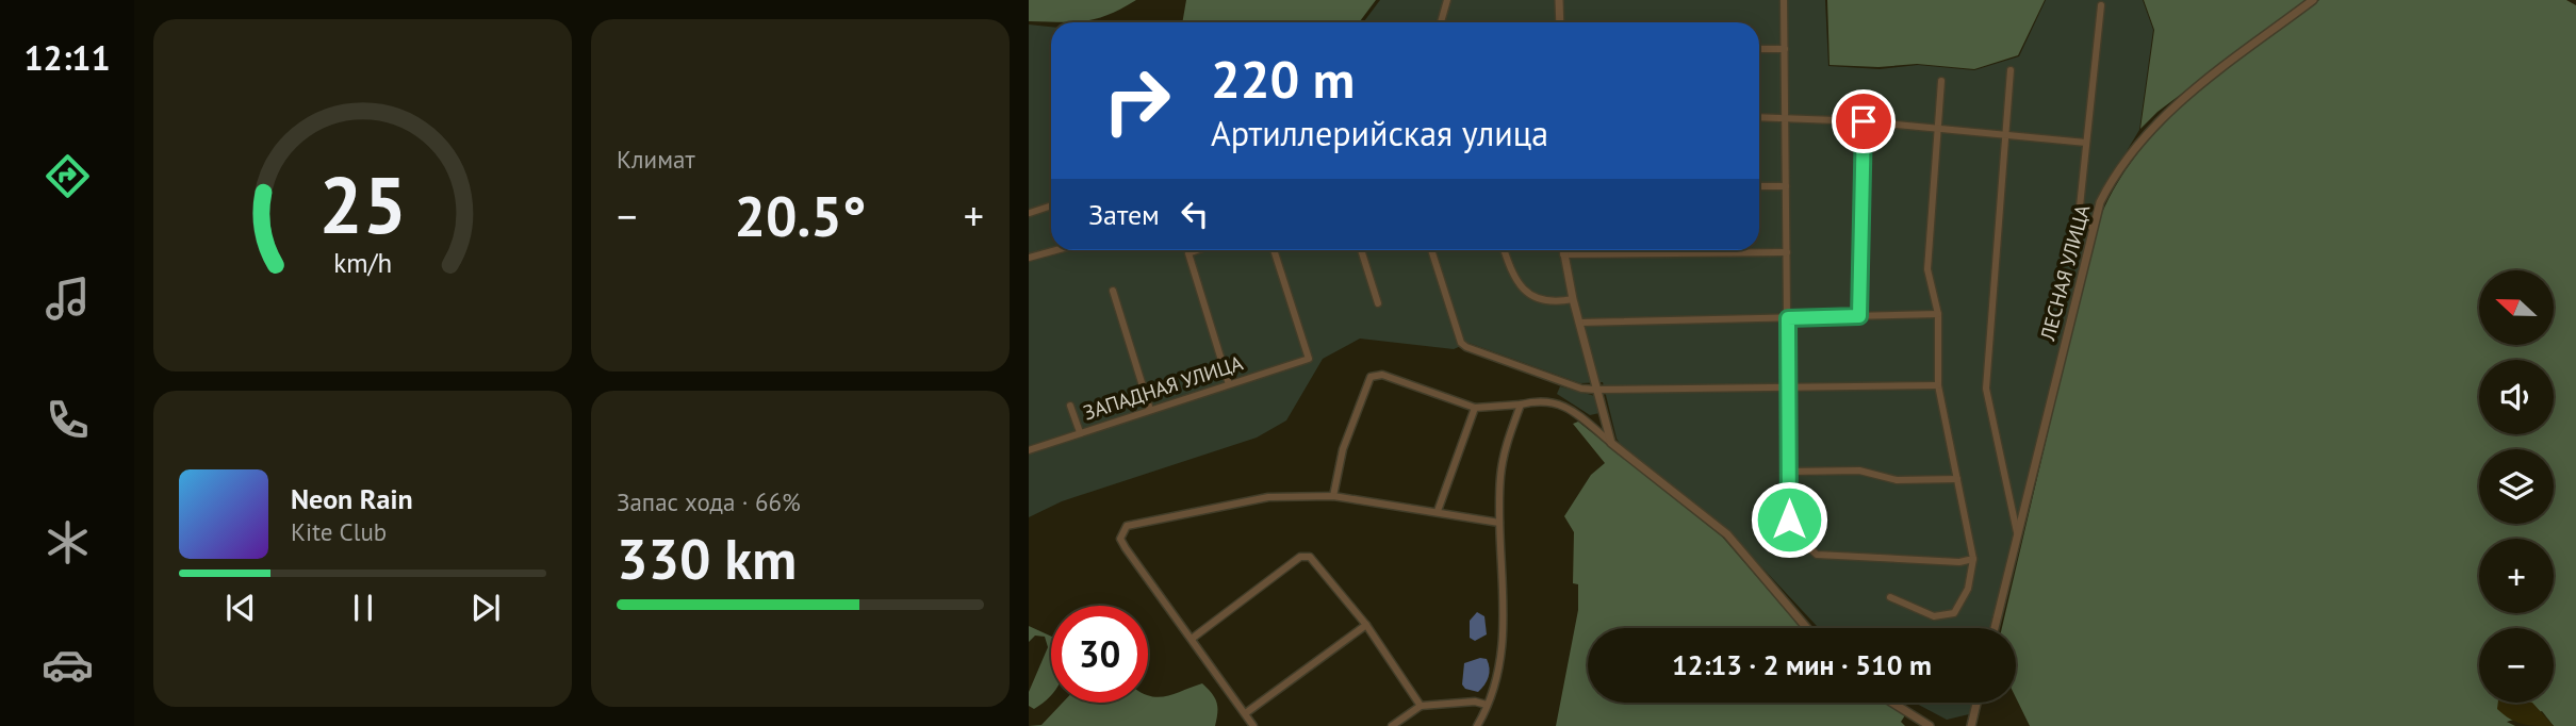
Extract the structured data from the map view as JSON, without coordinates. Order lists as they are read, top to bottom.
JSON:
{
  "streets": {
    "street": ["ЛЕСНАЯ УЛИЦА", "ЗАПАДНАЯ УЛИЦА"]
  },
  "north": "left",
  "page": {
    "tabs": "12:11",
    "tile": [
      "Климат",
      ["Запас хода · 66%", "330 km"]
    ],
    "turn": ["220 m", "Артиллерийская улица"],
    "then": "Затем",
    "heat": ["−", "20.5°", "+"],
    "map_buttons": ["+", "−"],
    "song": ["Neon Rain", "Kite Club"],
    "limit": "30",
    "trip": "12:13 · 2 мин · 510 m",
    "gauge": ["25", "km/h"]
  }
}
